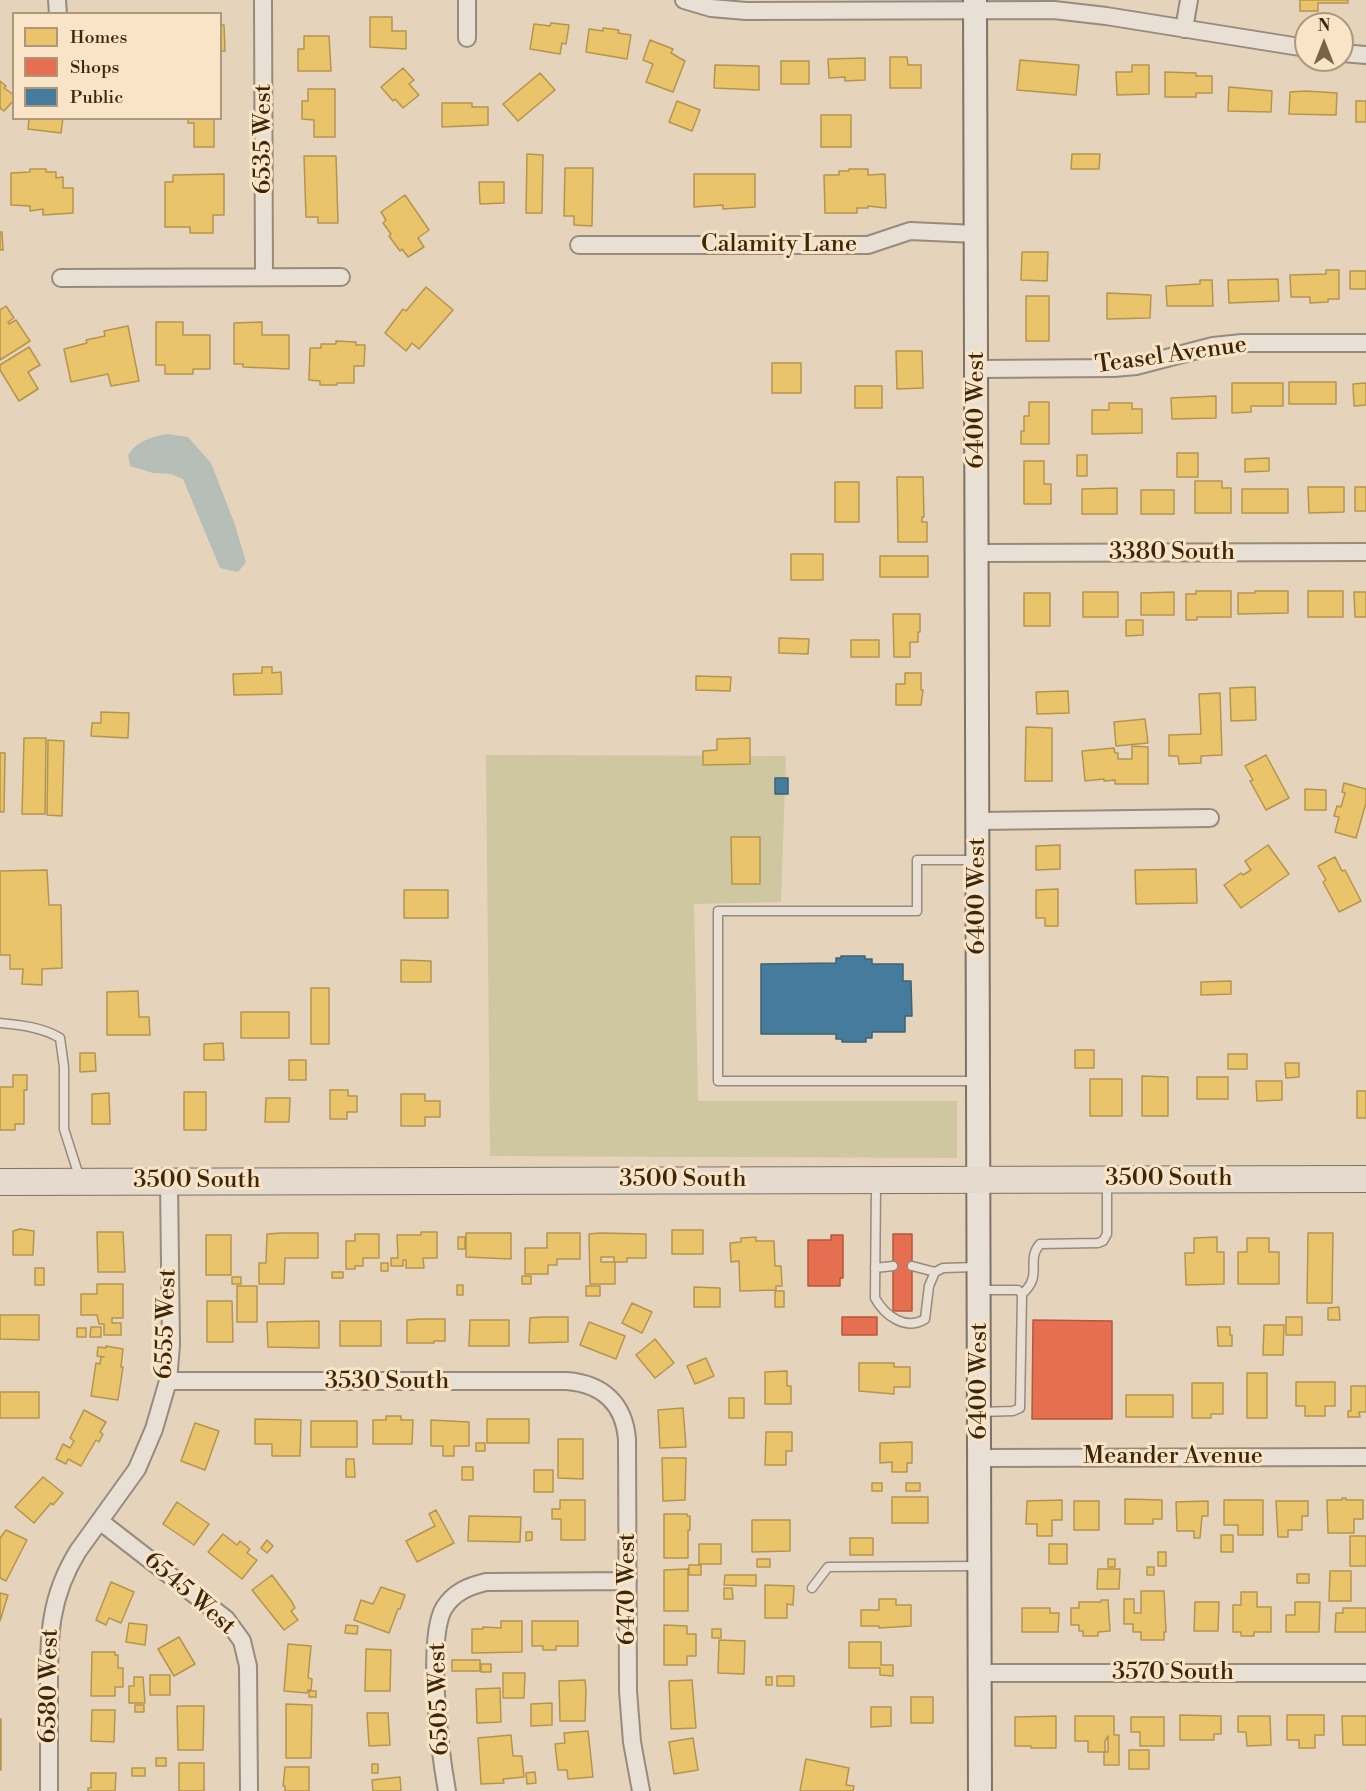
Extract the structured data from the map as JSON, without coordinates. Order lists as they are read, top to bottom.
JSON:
{
  "streets": {
    "main road": ["3500 South"],
    "street": [
      "6535 West",
      "Calamity Lane",
      "Teasel Avenue",
      "6400 West",
      "3380 South",
      "6555 West",
      "3530 South",
      "Meander Avenue",
      "6470 West",
      "6545 West",
      "3570 South",
      "6580 West",
      "6505 West"
    ]
  },
  "crossings": [
    ["Calamity Lane", "6400 West"],
    ["Teasel Avenue", "6400 West"],
    ["6400 West", "3380 South"],
    ["6400 West", "3500 South"],
    ["6400 West", "Meander Avenue"],
    ["6400 West", "3570 South"],
    ["3500 South", "6555 West"],
    ["6555 West", "3530 South"],
    ["6555 West", "6545 West"],
    ["6555 West", "6580 West"],
    ["3530 South", "6470 West"],
    ["6470 West", "6505 West"],
    ["6545 West", "6580 West"]
  ],
  "legend": ["Homes", "Shops", "Public"],
  "north": "top"
}
